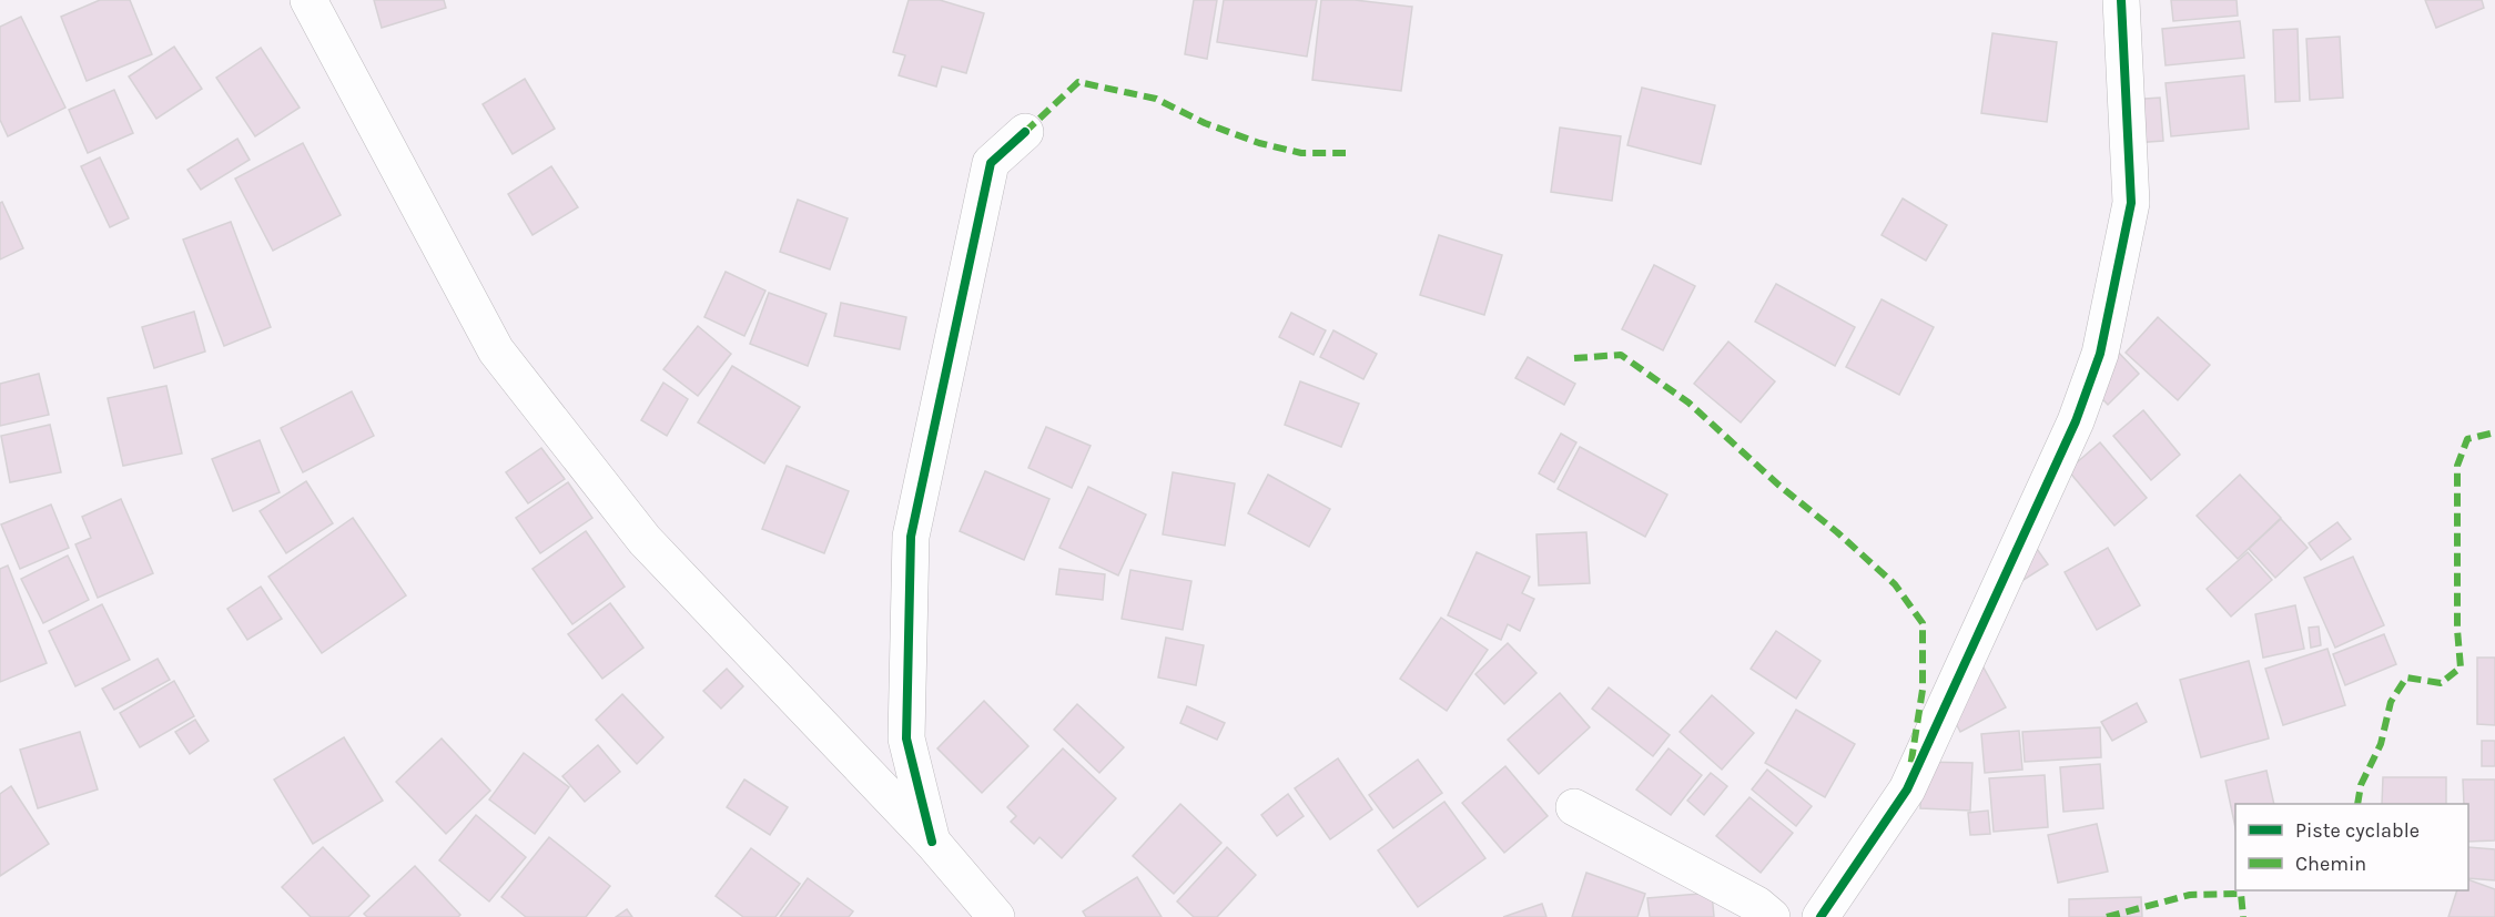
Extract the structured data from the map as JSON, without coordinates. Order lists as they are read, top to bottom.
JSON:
{
  "legend": ["Piste cyclable", "Chemin"]
}
